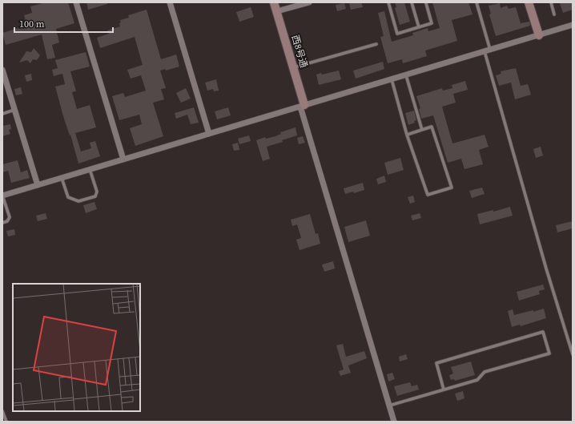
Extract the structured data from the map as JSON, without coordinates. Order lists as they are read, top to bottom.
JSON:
{
  "streets": {
    "street": ["西8号通"]
  },
  "scale_bar": "100 m"
}
